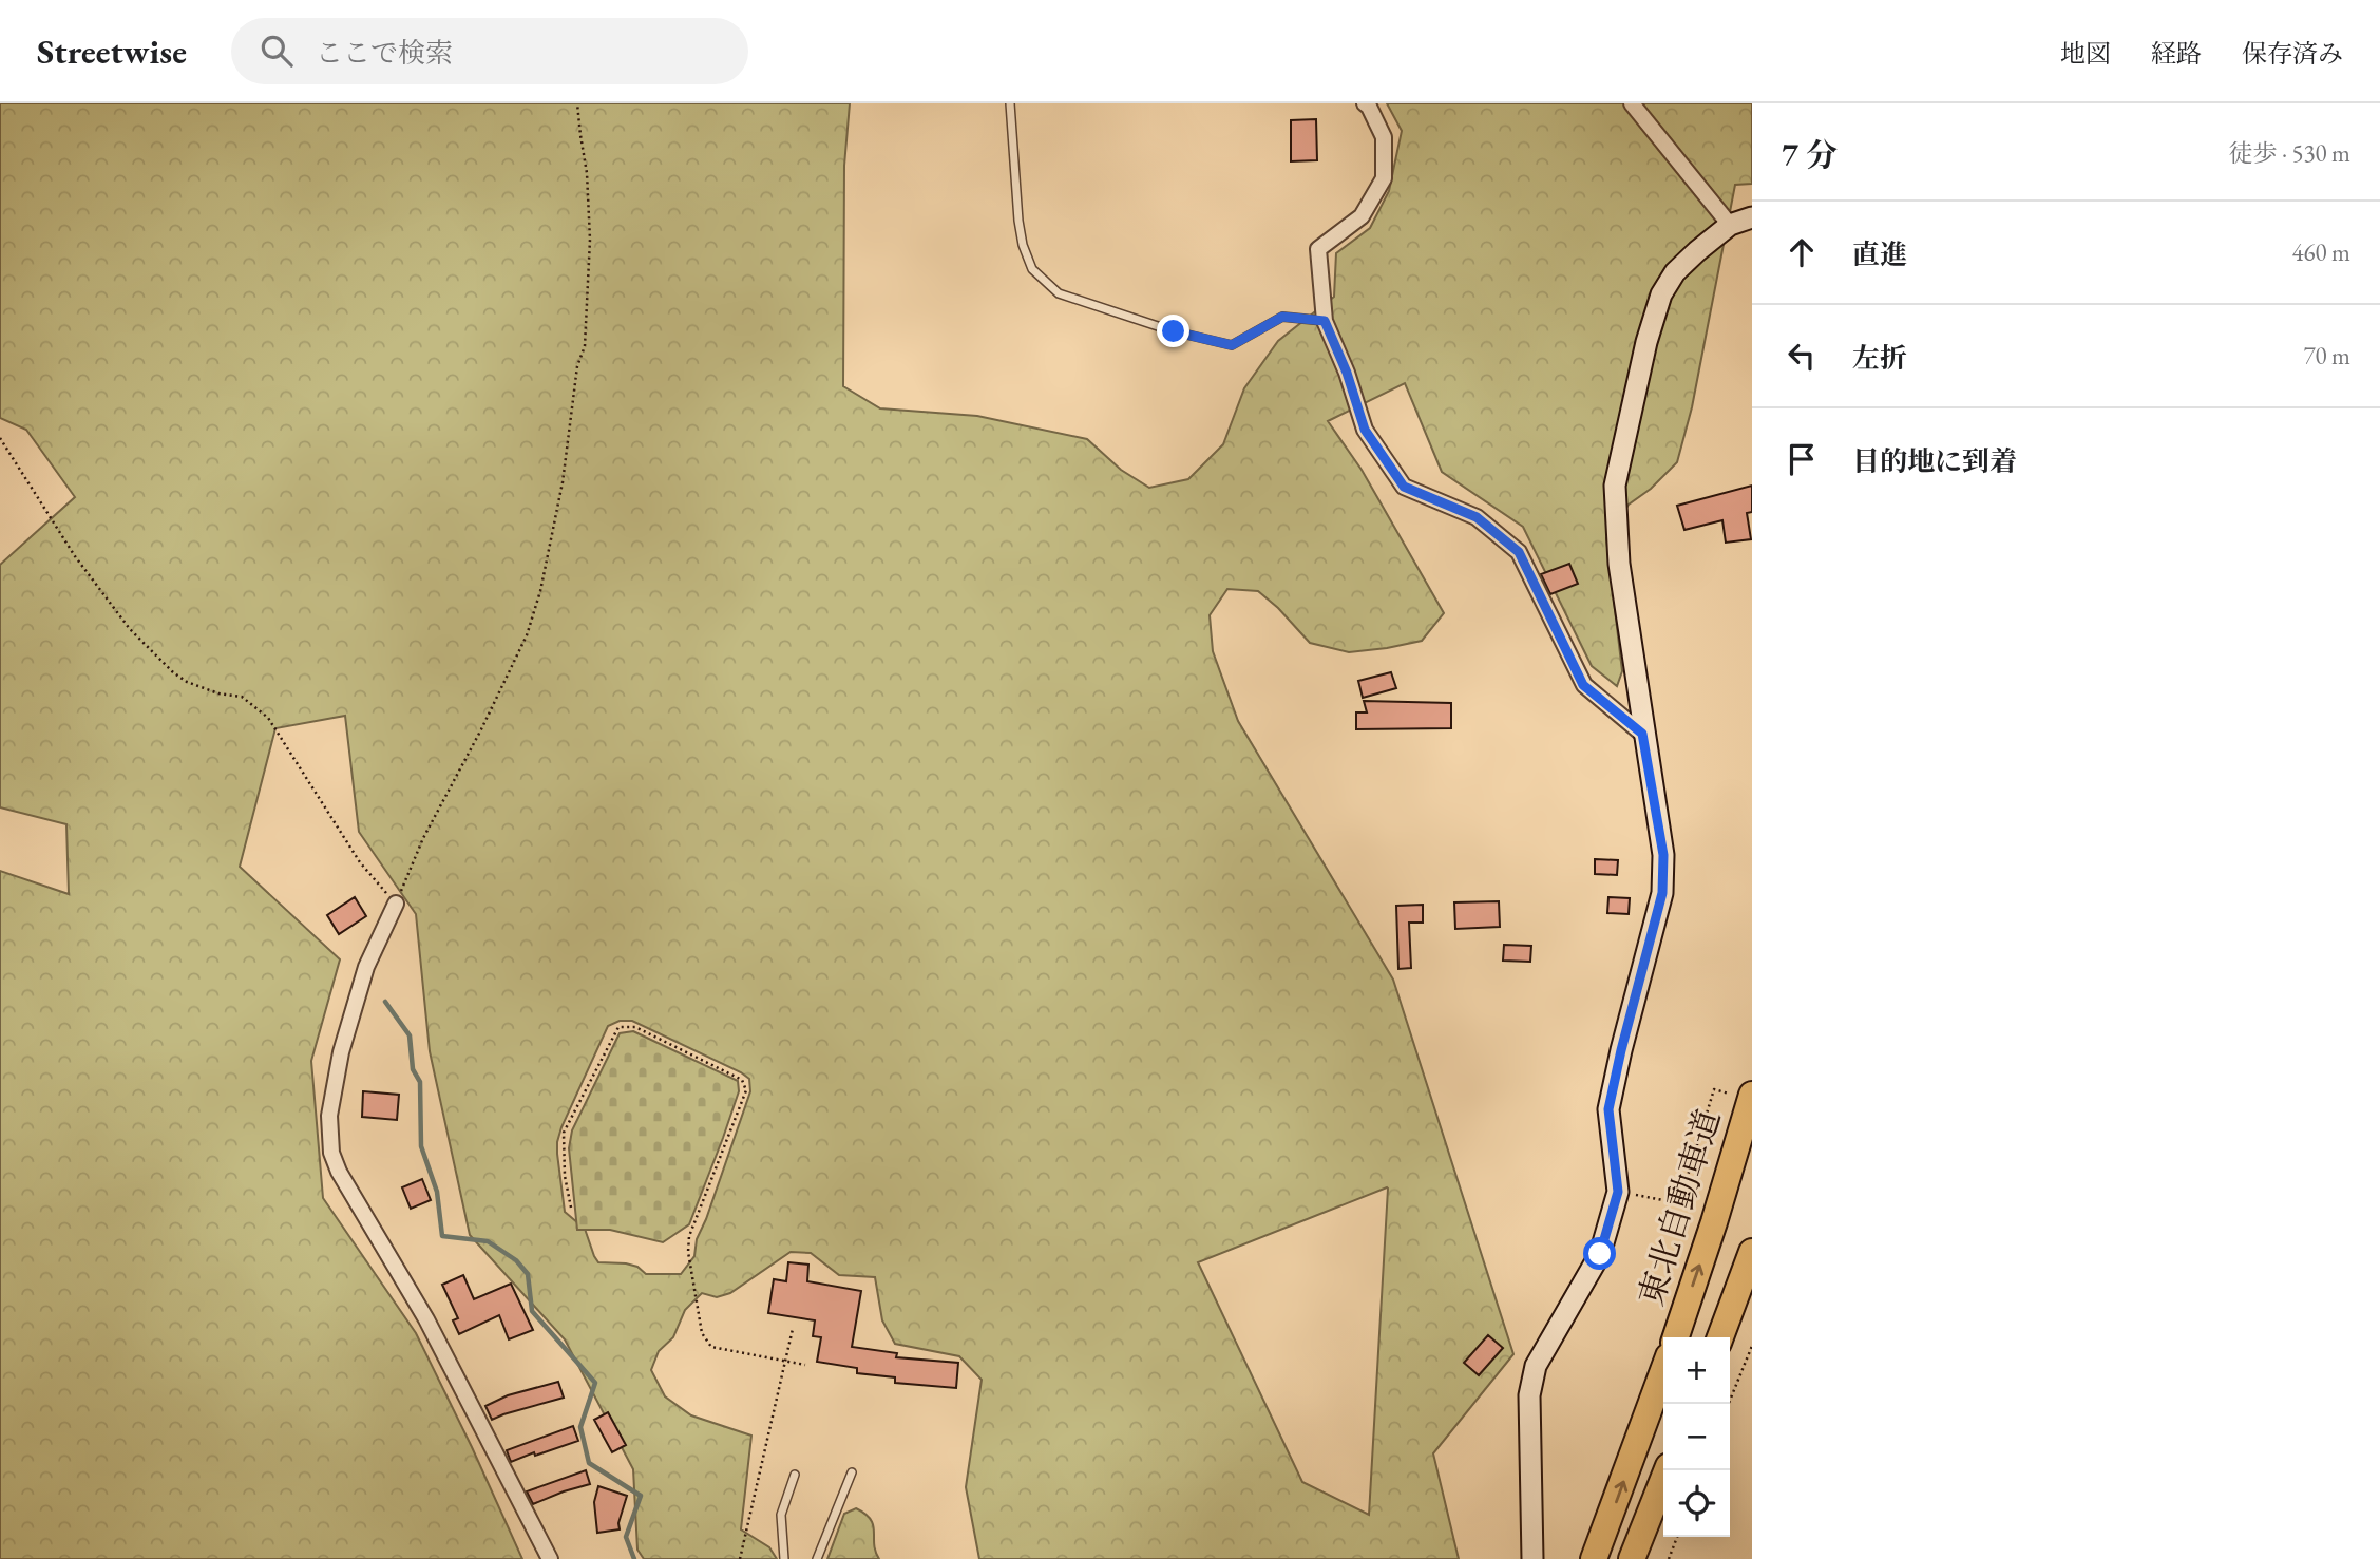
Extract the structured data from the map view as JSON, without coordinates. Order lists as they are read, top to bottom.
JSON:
{
  "streets": {
    "highway": ["東北自動車道"]
  },
  "page": {
    "header": "Streetwise",
    "search": "ここで検索",
    "nav": ["地図", "経路", "保存済み"],
    "heading": ["7 分", "徒歩 · 530 m"],
    "list": [
      ["直進", "460 m"],
      ["左折", "70 m"],
      "目的地に到着"
    ],
    "map_buttons": ["+", "−"]
  }
}
